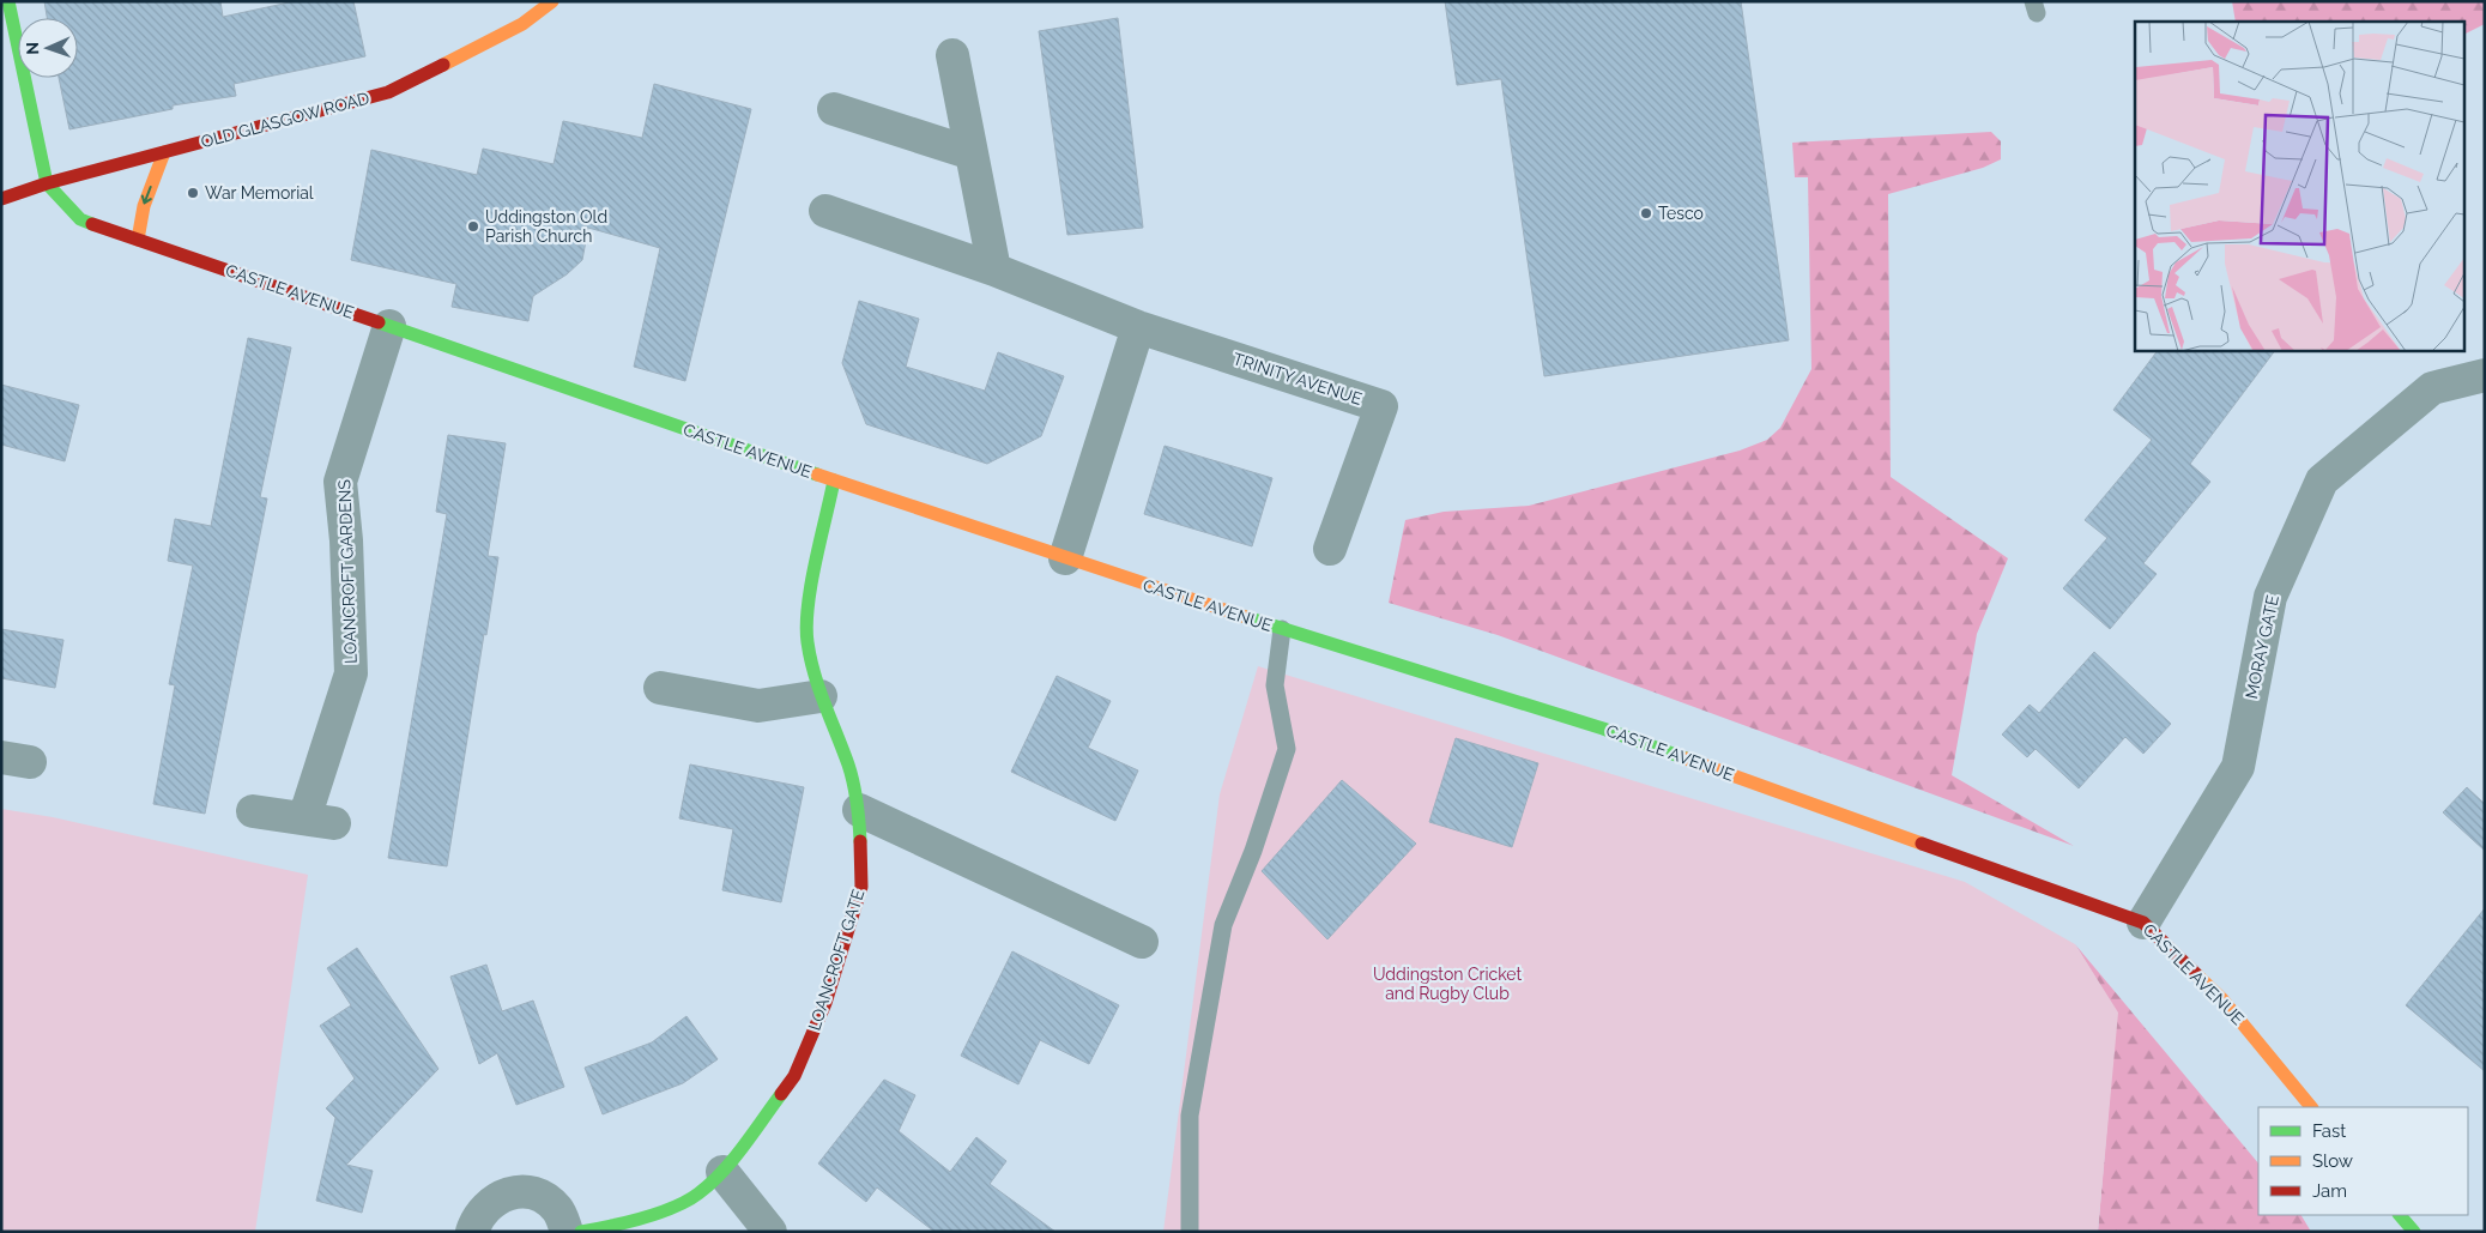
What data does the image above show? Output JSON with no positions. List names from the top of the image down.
{
  "streets": {
    "street": [
      "OLD GLASGOW ROAD",
      "CASTLE AVENUE",
      "TRINITY AVENUE",
      "LOANCROFT GARDENS",
      "MORAY GATE",
      "LOANCROFT GATE"
    ]
  },
  "crossings": [
    ["OLD GLASGOW ROAD", "CASTLE AVENUE"],
    ["CASTLE AVENUE", "LOANCROFT GARDENS"],
    ["CASTLE AVENUE", "MORAY GATE"],
    ["CASTLE AVENUE", "LOANCROFT GATE"]
  ],
  "parks": ["Uddingston Cricket and Rugby Club"],
  "places": ["War Memorial", "Tesco", "Uddingston Old Parish Church"],
  "legend": ["Fast", "Slow", "Jam"],
  "north": "left"
}
